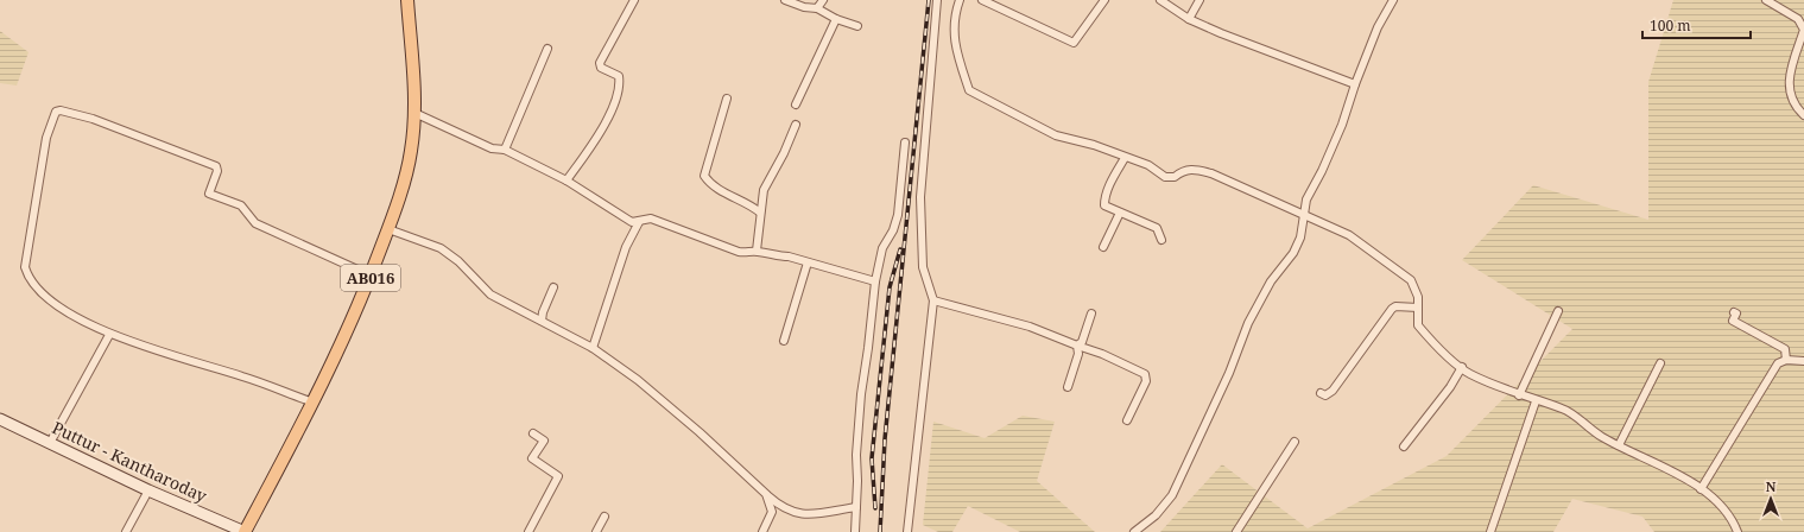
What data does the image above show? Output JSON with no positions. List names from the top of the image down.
{
  "streets": {
    "main road": ["AB016", "Puttur - Kantharoday"]
  },
  "crossings": [
    ["AB016", "Puttur - Kantharoday"]
  ],
  "scale_bar": "100 m",
  "north": "top"
}
